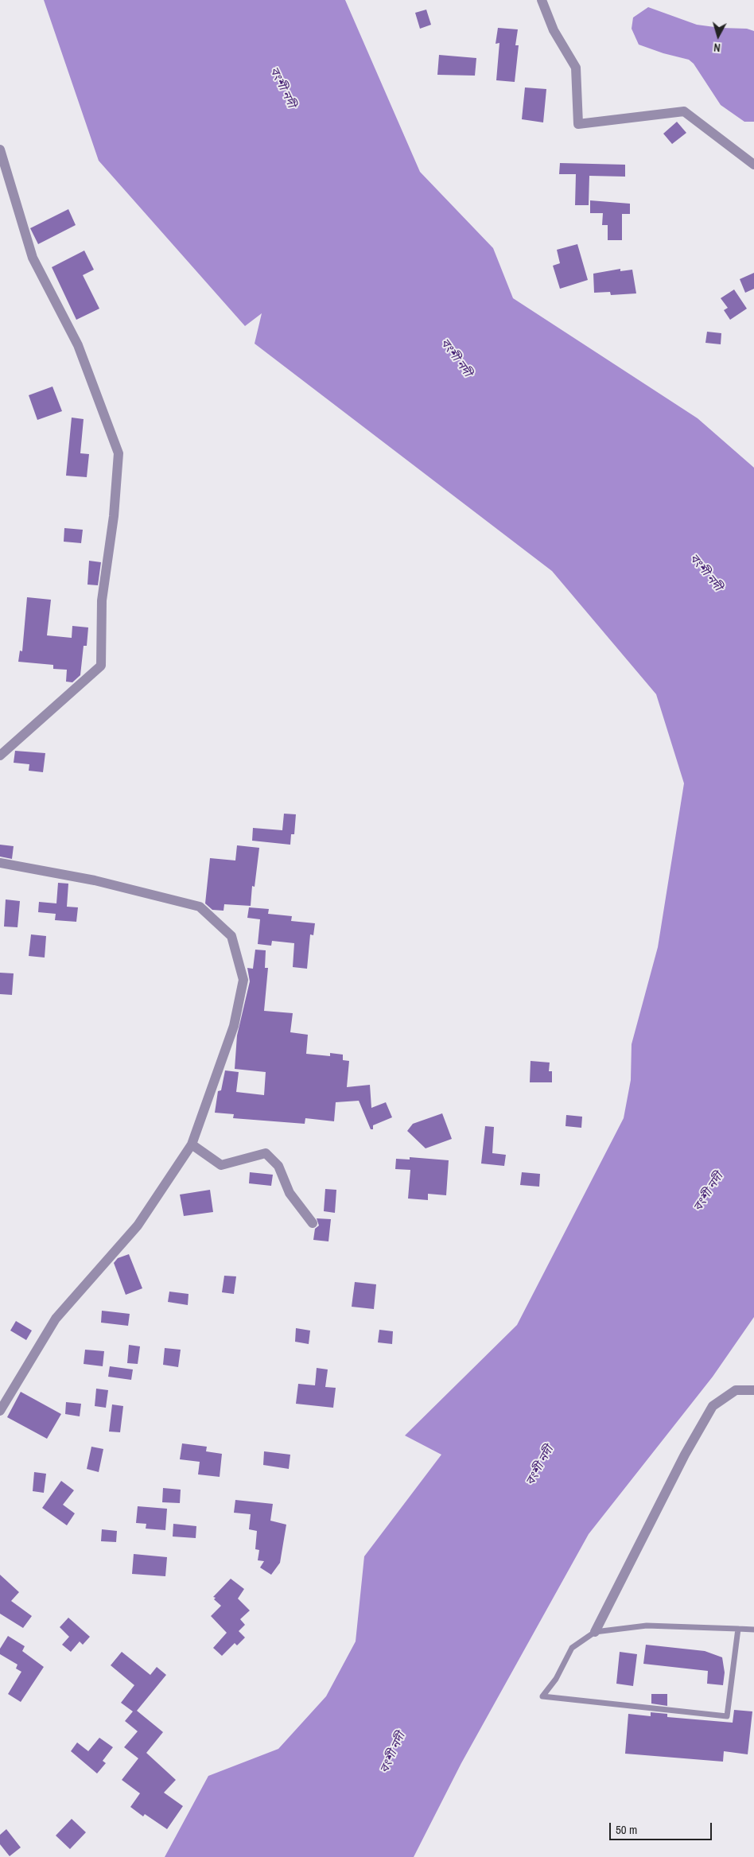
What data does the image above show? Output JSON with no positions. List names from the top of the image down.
{
  "water": ["বংশী নদী"],
  "scale_bar": "50 m",
  "north": "bottom"
}
